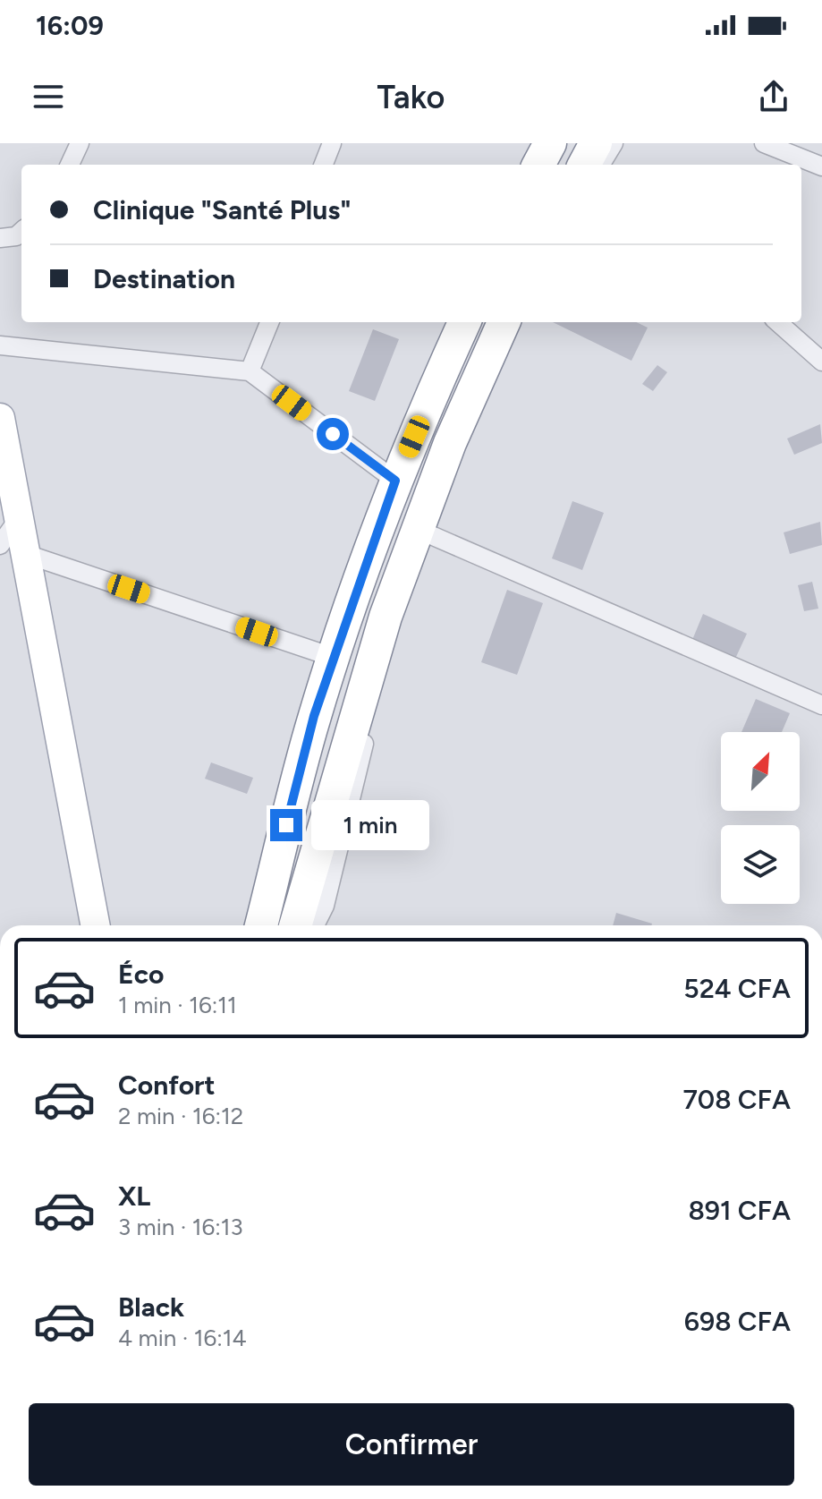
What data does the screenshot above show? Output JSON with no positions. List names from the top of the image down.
{
  "north": "top right",
  "page": {
    "status": "16:09",
    "header": "Tako",
    "banner": ["Clinique \"Santé Plus\"", "Destination"],
    "bubble": "1 min",
    "list": [
      {
        "name": "Éco",
        "note": "1 min · 16:11",
        "value": "524 CFA"
      },
      {
        "name": "Confort",
        "note": "2 min · 16:12",
        "value": "708 CFA"
      },
      {
        "name": "XL",
        "note": "3 min · 16:13",
        "value": "891 CFA"
      },
      {
        "name": "Black",
        "note": "4 min · 16:14",
        "value": "698 CFA"
      }
    ],
    "buttons": "Confirmer"
  }
}
